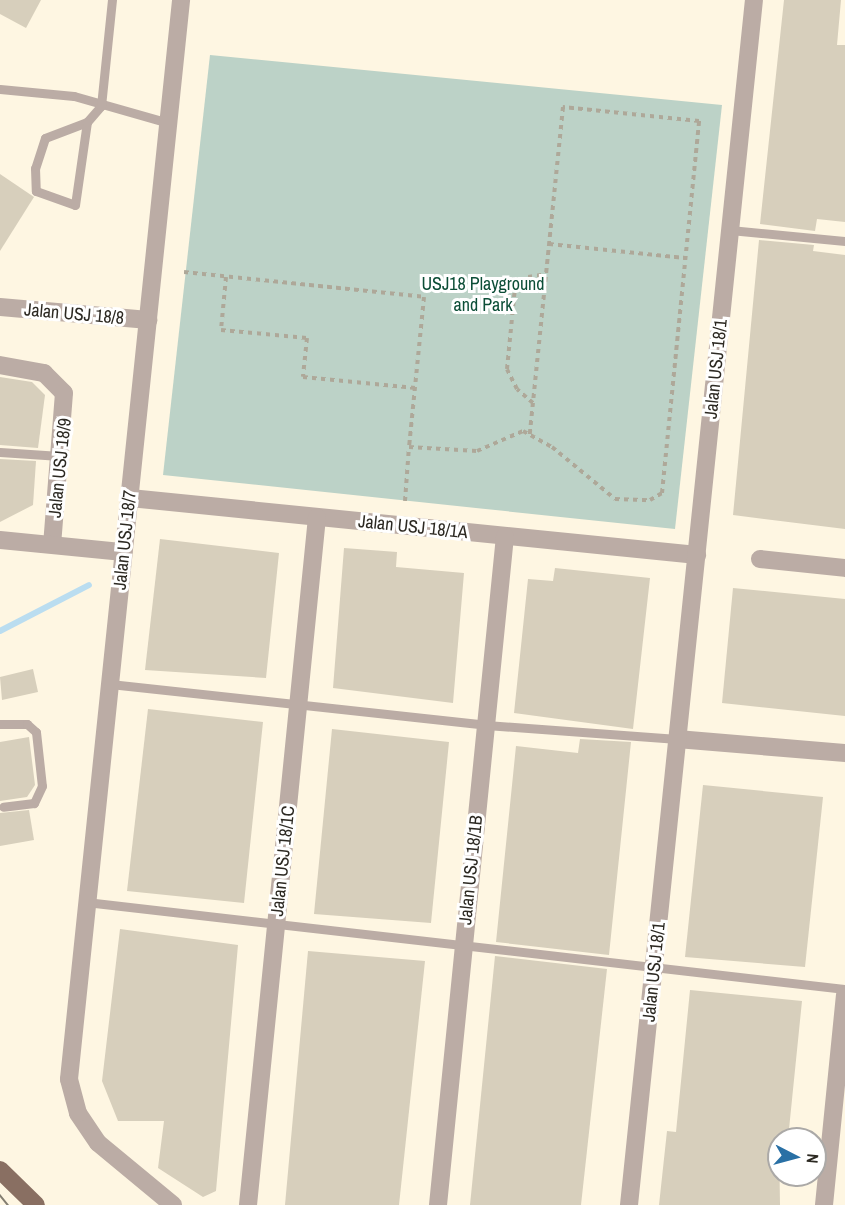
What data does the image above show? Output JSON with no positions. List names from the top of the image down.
{
  "streets": {
    "street": [
      "Jalan USJ 18/8",
      "Jalan USJ 18/1",
      "Jalan USJ 18/9",
      "Jalan USJ 18/1A",
      "Jalan USJ 18/7",
      "Jalan USJ 18/1C",
      "Jalan USJ 18/1B"
    ]
  },
  "crossings": [
    ["Jalan USJ 18/8", "Jalan USJ 18/7"],
    ["Jalan USJ 18/1", "Jalan USJ 18/1A"],
    ["Jalan USJ 18/9", "Jalan USJ 18/7"],
    ["Jalan USJ 18/1A", "Jalan USJ 18/7"],
    ["Jalan USJ 18/1A", "Jalan USJ 18/1C"],
    ["Jalan USJ 18/1A", "Jalan USJ 18/1B"]
  ],
  "parks": ["USJ18 Playground and Park"],
  "north": "right"
}
